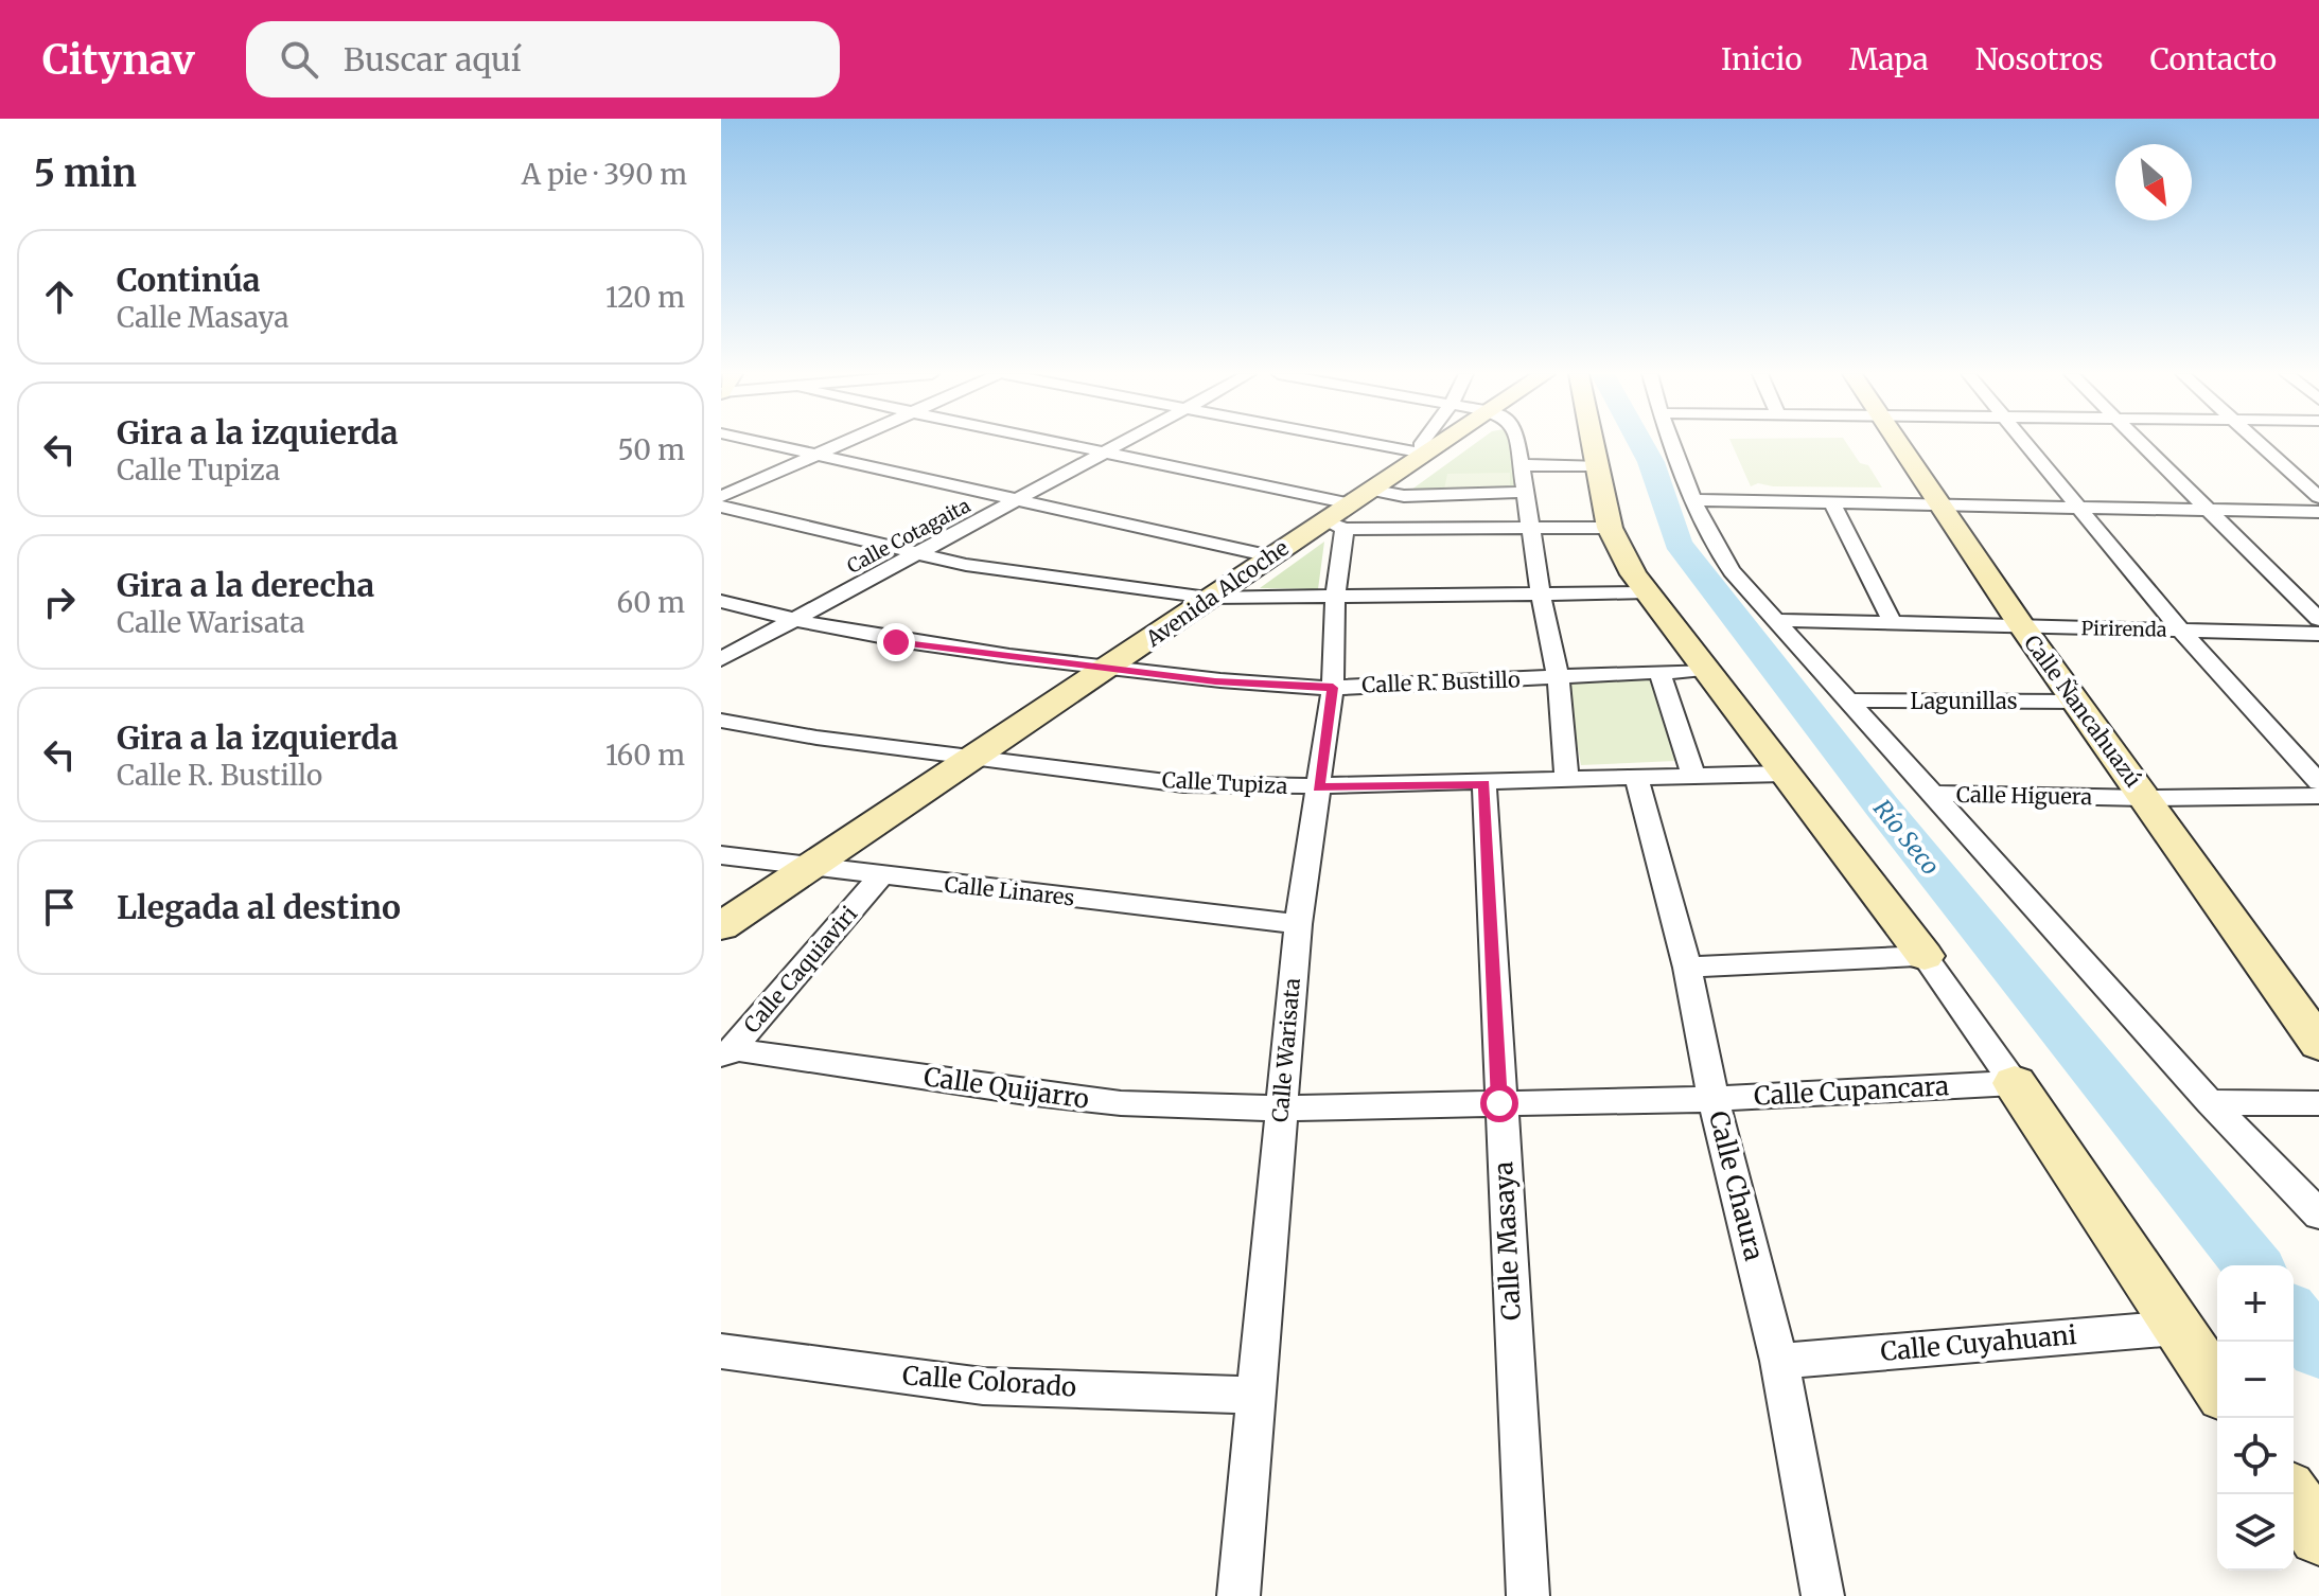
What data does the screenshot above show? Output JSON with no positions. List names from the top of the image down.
{
  "streets": {
    "street": [
      "Calle Cotagaita",
      "Avenida Alcoche",
      "Pirirenda",
      "Calle R. Bustillo",
      "Lagunillas",
      "Calle Ñancahuazú",
      "Calle Tupiza",
      "Calle Higuera",
      "Calle Linares",
      "Calle Caquiaviri",
      "Calle Warisata",
      "Calle Quijarro",
      "Calle Cupancara",
      "Calle Chaura",
      "Calle Masaya",
      "Calle Cuyahuani",
      "Calle Colorado"
    ]
  },
  "crossings": [
    ["Calle Cotagaita", "Calle R. Bustillo"],
    ["Avenida Alcoche", "Calle R. Bustillo"],
    ["Avenida Alcoche", "Calle Tupiza"],
    ["Avenida Alcoche", "Calle Linares"],
    ["Avenida Alcoche", "Calle Warisata"],
    ["Pirirenda", "Calle Ñancahuazú"],
    ["Calle R. Bustillo", "Calle Warisata"],
    ["Lagunillas", "Calle Ñancahuazú"],
    ["Calle Ñancahuazú", "Calle Higuera"],
    ["Calle Tupiza", "Calle Warisata"],
    ["Calle Tupiza", "Calle Chaura"],
    ["Calle Tupiza", "Calle Masaya"],
    ["Calle Linares", "Calle Caquiaviri"],
    ["Calle Linares", "Calle Warisata"],
    ["Calle Caquiaviri", "Calle Quijarro"],
    ["Calle Warisata", "Calle Quijarro"],
    ["Calle Warisata", "Calle Cupancara"],
    ["Calle Warisata", "Calle Colorado"],
    ["Calle Quijarro", "Calle Cupancara"],
    ["Calle Cupancara", "Calle Chaura"],
    ["Calle Cupancara", "Calle Masaya"],
    ["Calle Chaura", "Calle Cuyahuani"]
  ],
  "water": ["Río Seco"],
  "north": "bottom right",
  "page": {
    "header": "Citynav",
    "search": "Buscar aquí",
    "nav": [
      "Inicio",
      "Mapa",
      "Nosotros",
      "Contacto"
    ],
    "heading": ["5 min", "A pie · 390 m"],
    "list": [
      ["Continúa", "Calle Masaya", "120 m"],
      ["Gira a la izquierda", "Calle Tupiza", "50 m"],
      ["Gira a la derecha", "Calle Warisata", "60 m"],
      ["Gira a la izquierda", "Calle R. Bustillo", "160 m"],
      "Llegada al destino"
    ],
    "map_buttons": ["+", "−"]
  }
}
